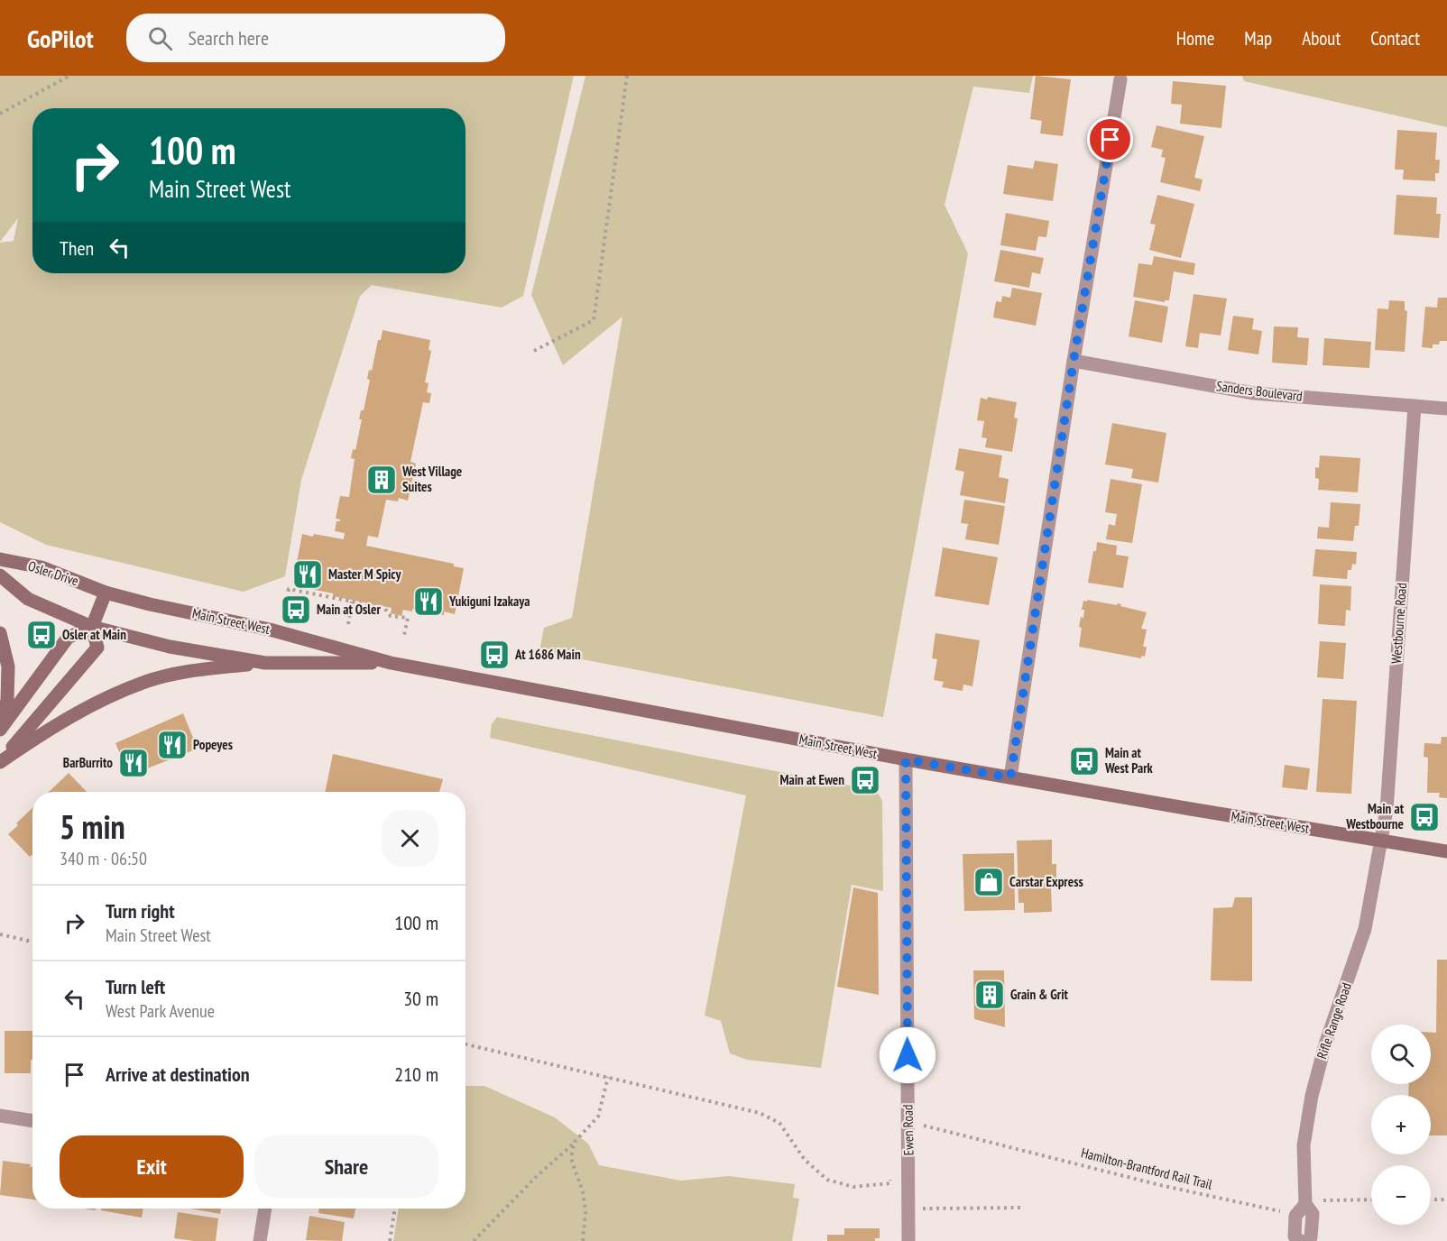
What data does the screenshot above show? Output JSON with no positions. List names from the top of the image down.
{
  "streets": {
    "main road": ["Osler Drive", "Main Street West"],
    "street": [
      "Sanders Boulevard",
      "Westbourne Road",
      "Rifle Range Road",
      "Ewen Road"
    ],
    "path": ["Hamilton-Brantford Rail Trail"]
  },
  "crossings": [
    ["Sanders Boulevard", "Westbourne Road"],
    ["Osler Drive", "Main Street West"],
    ["Main Street West", "Westbourne Road"],
    ["Main Street West", "Rifle Range Road"],
    ["Main Street West", "Ewen Road"],
    ["Westbourne Road", "Rifle Range Road"],
    ["Rifle Range Road", "Hamilton-Brantford Rail Trail"],
    ["Ewen Road", "Hamilton-Brantford Rail Trail"]
  ],
  "places": {
    "building": ["West Village Suites", "Grain & Grit"],
    "restaurant": [
      "Master M Spicy",
      "Yukiguni Izakaya",
      "Popeyes",
      "BarBurrito"
    ],
    "bus stop": [
      "Main at Osler",
      "Osler at Main",
      "At 1686 Main",
      "Main at West Park",
      "Main at Ewen",
      "Main at Westbourne"
    ],
    "shop": ["Carstar Express"]
  },
  "page": {
    "header": "GoPilot",
    "search": "Search here",
    "nav": [
      "Home",
      "Map",
      "About",
      "Contact"
    ],
    "turn": ["100 m", "Main Street West"],
    "then": "Then",
    "heading": ["5 min", "340 m · 06:50"],
    "list": [
      {
        "name": "Turn right",
        "note": "Main Street West",
        "value": "100 m"
      },
      {
        "name": "Turn left",
        "note": "West Park Avenue",
        "value": "30 m"
      },
      {
        "name": "Arrive at destination",
        "value": "210 m"
      }
    ],
    "map_buttons": ["+", "−"],
    "buttons": ["Exit", "Share"]
  }
}
